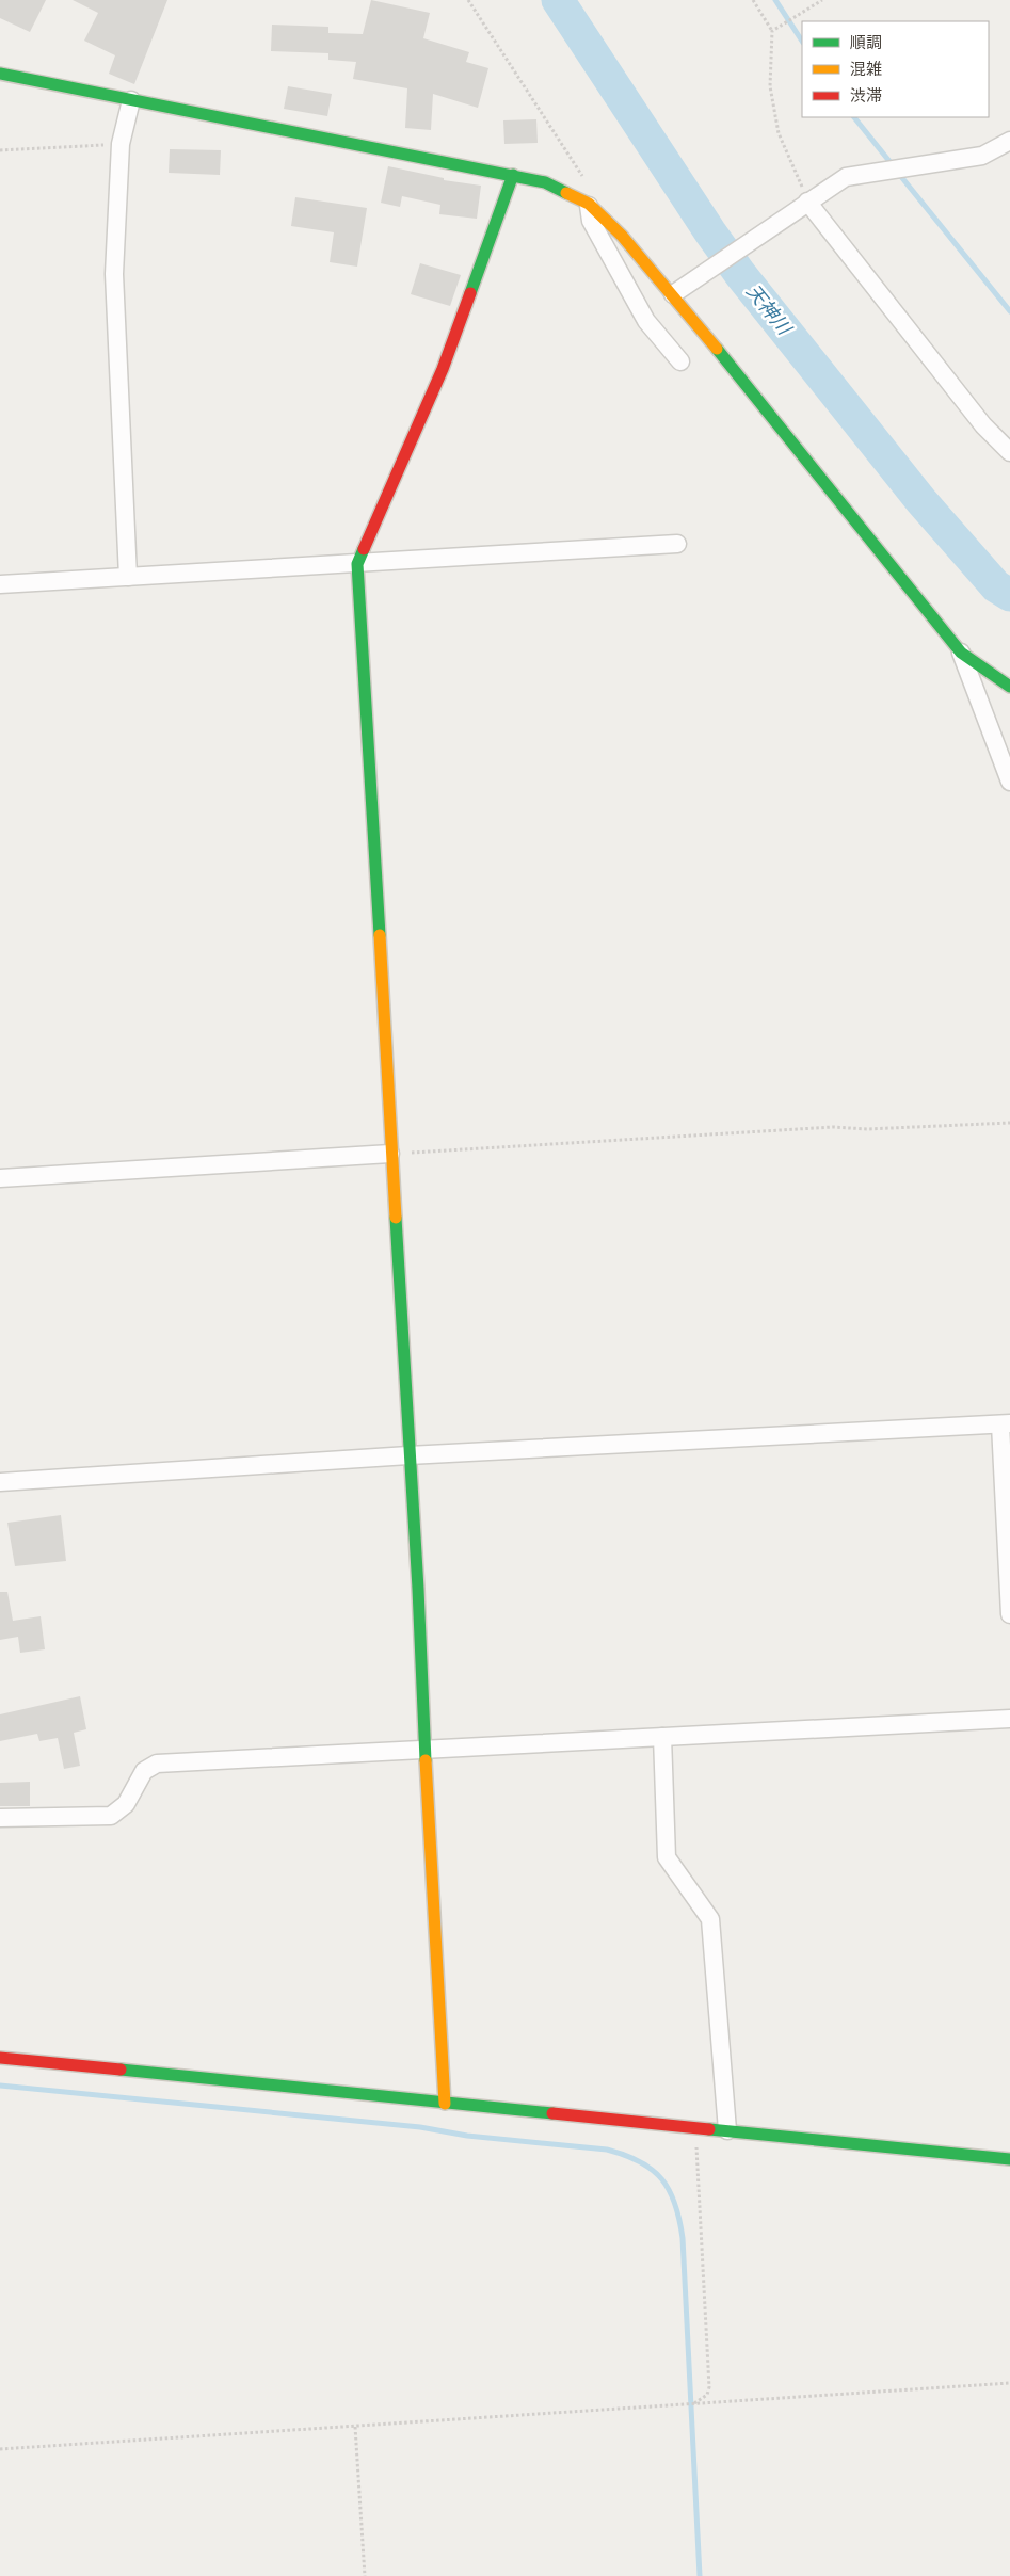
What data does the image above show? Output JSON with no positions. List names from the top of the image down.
{
  "water": ["天神川"],
  "legend": ["順調", "混雑", "渋滞"]
}
